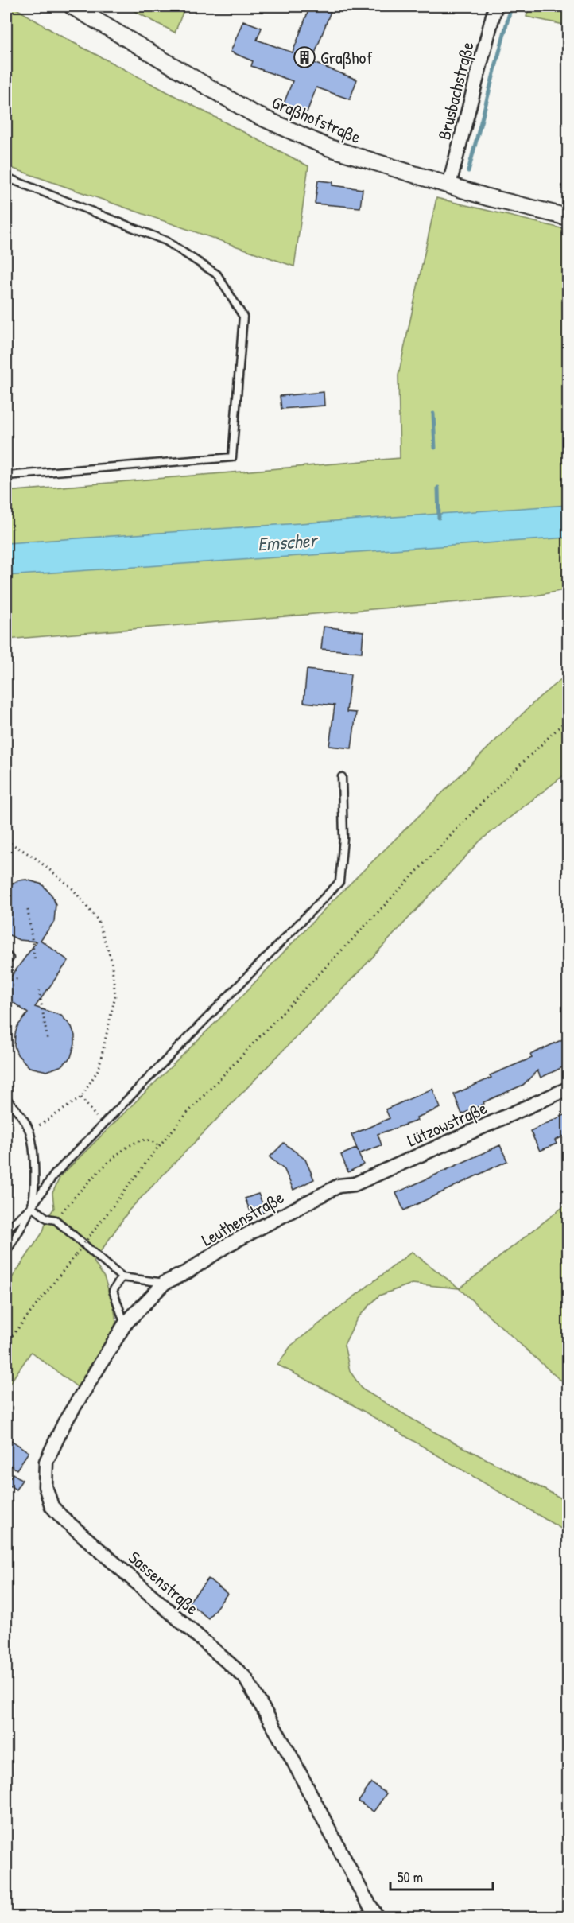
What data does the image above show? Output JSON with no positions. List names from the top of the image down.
{
  "streets": {
    "street": [
      "Brusbachstraße",
      "Graßhofstraße",
      "Lützowstraße",
      "Leuthenstraße",
      "Sassenstraße"
    ]
  },
  "crossings": [
    ["Brusbachstraße", "Graßhofstraße"],
    ["Lützowstraße", "Leuthenstraße"],
    ["Leuthenstraße", "Sassenstraße"]
  ],
  "water": ["Emscher"],
  "places": {
    "building": ["Graßhof"]
  },
  "scale_bar": "50 m"
}
